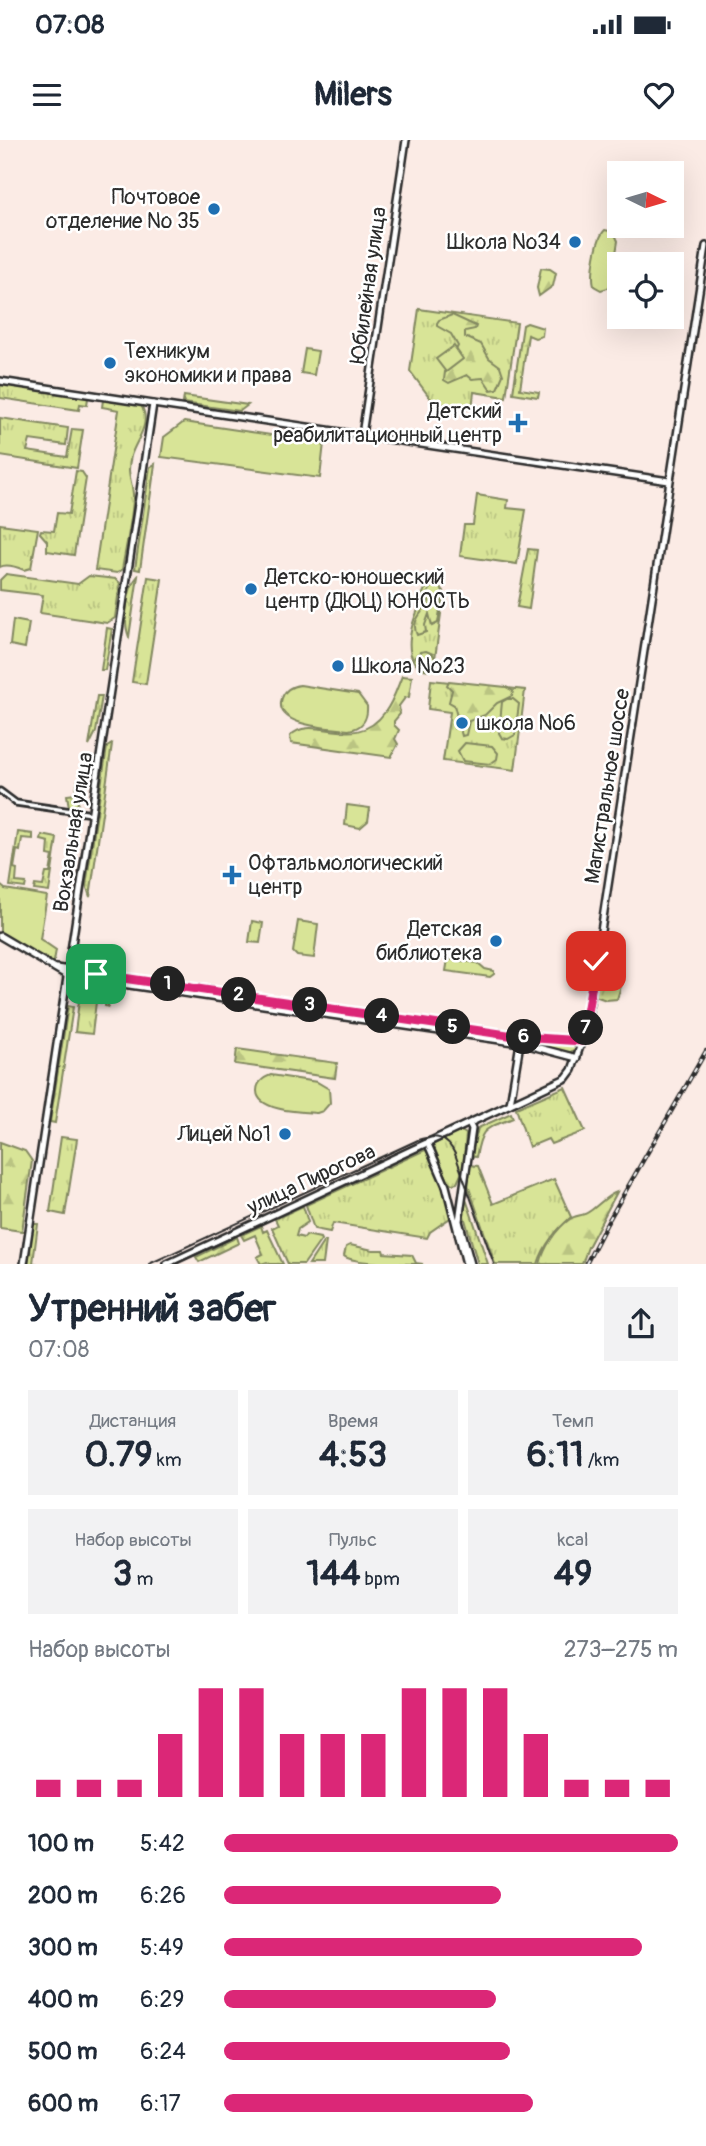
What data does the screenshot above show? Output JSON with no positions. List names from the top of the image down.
{
  "streets": {
    "main road": [
      "Юбилейная улица",
      "Магистральное шоссе",
      "Вокзальная улица",
      "улица Пирогова"
    ]
  },
  "crossings": [
    ["Магистральное шоссе", "улица Пирогова"]
  ],
  "places": {
    "other": [
      "Почтовое отделение № 35",
      "Школа №34",
      "Техникум экономики и права",
      "Детско-юношеский центр (ДЮЦ) ЮНОСТЬ",
      "Школа №23",
      "школа №6",
      "Детская библиотека",
      "Лицей №1"
    ],
    "health": ["Детский реабилитационный центр", "Офтальмологический центр"]
  },
  "north": "right",
  "page": {
    "status": "07:08",
    "header": "Milers",
    "pins": [
      "1",
      "2",
      "3",
      "4",
      "5",
      "7",
      "6"
    ],
    "heading": ["Утренний забег", "07:08"],
    "stats": [
      ["Дистанция", "0.79 km"],
      ["Время", "4:53"],
      ["Темп", "6:11 /km"],
      ["Набор высоты", "3 m"],
      ["Пульс", "144 bpm"],
      ["kcal", "49"]
    ],
    "chart": ["Набор высоты", "273–275 m"],
    "list": [
      {
        "name": "100 m",
        "note": "5:42"
      },
      {
        "name": "200 m",
        "note": "6:26"
      },
      {
        "name": "300 m",
        "note": "5:49"
      },
      {
        "name": "400 m",
        "note": "6:29"
      },
      {
        "name": "500 m",
        "note": "6:24"
      },
      {
        "name": "600 m",
        "note": "6:17"
      }
    ]
  }
}
